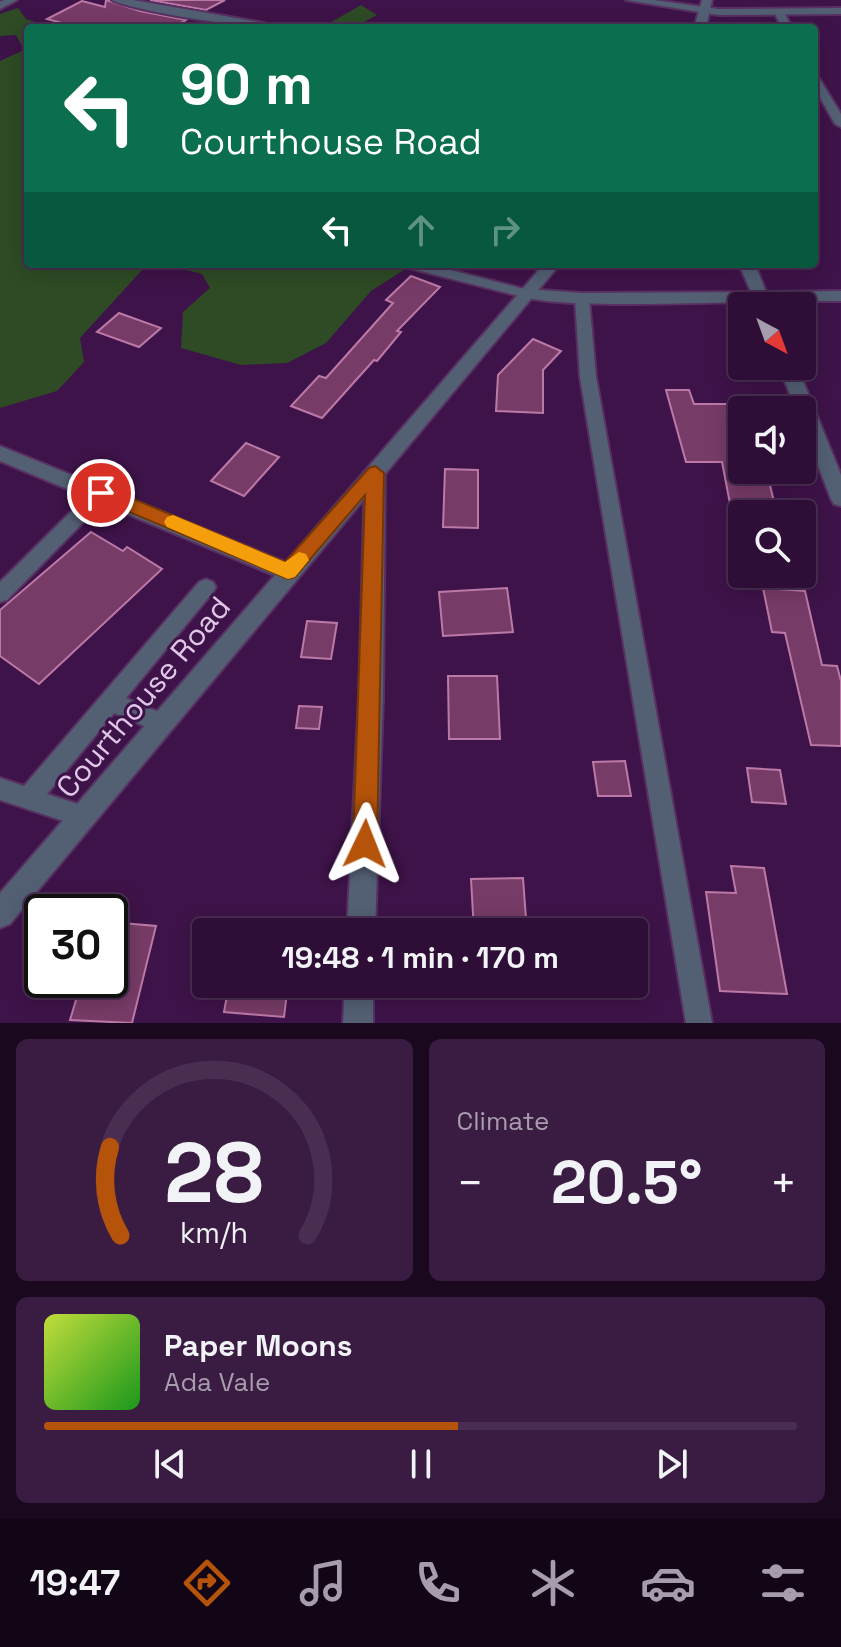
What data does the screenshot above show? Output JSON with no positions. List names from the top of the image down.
{
  "streets": {
    "street": ["Courthouse Road"]
  },
  "north": "bottom right",
  "page": {
    "turn": ["90 m", "Courthouse Road"],
    "limit": "30",
    "trip": "19:48 · 1 min · 170 m",
    "tile": "Climate",
    "heat": ["−", "20.5°", "+"],
    "song": ["Paper Moons", "Ada Vale"],
    "tabs": "19:47",
    "gauge": ["28", "km/h"]
  }
}
